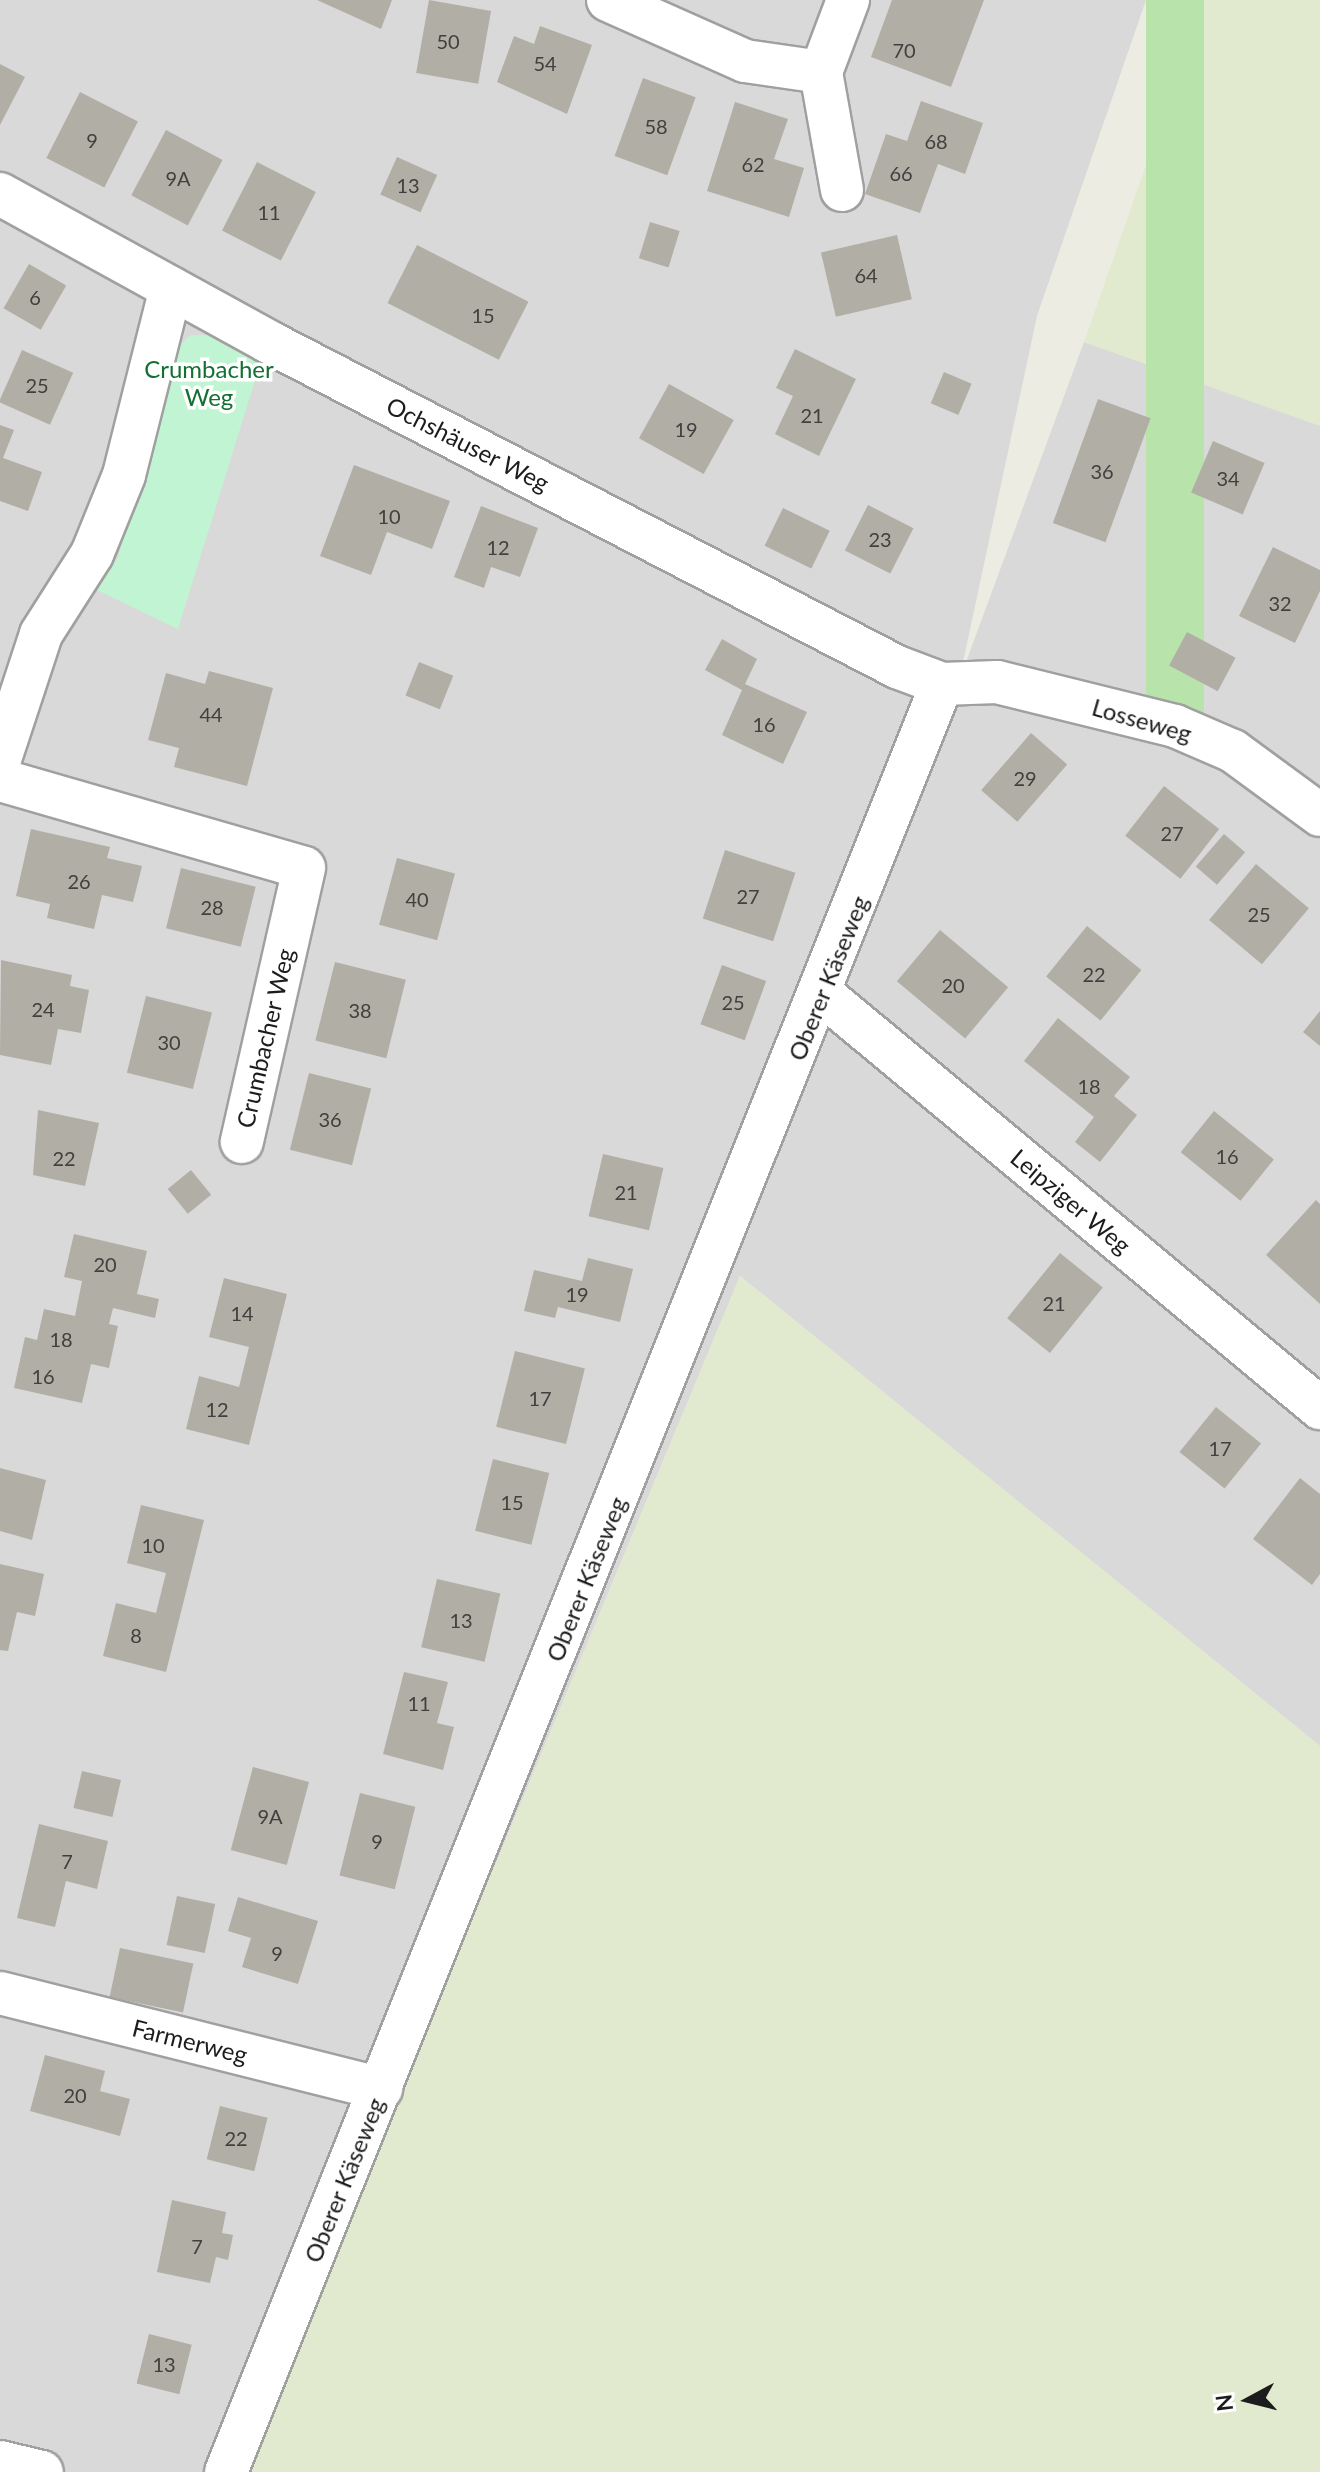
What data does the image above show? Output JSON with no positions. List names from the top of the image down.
{
  "streets": {
    "street": [
      "Ochshäuser Weg",
      "Losseweg",
      "Oberer Käseweg",
      "Crumbacher Weg",
      "Leipziger Weg",
      "Farmerweg"
    ]
  },
  "crossings": [
    ["Ochshäuser Weg", "Losseweg"],
    ["Ochshäuser Weg", "Oberer Käseweg"],
    ["Losseweg", "Oberer Käseweg"],
    ["Oberer Käseweg", "Leipziger Weg"],
    ["Oberer Käseweg", "Farmerweg"]
  ],
  "parks": ["Crumbacher Weg"],
  "house_numbers": [
    "50",
    "70",
    "54",
    "58",
    "9",
    "68",
    "62",
    "66",
    "9A",
    "13",
    "11",
    "64",
    "6",
    "15",
    "25",
    "21",
    "19",
    "36",
    "34",
    "10",
    "23",
    "12",
    "32",
    "44",
    "16",
    "29",
    "27",
    "26",
    "27",
    "40",
    "28",
    "25",
    "22",
    "20",
    "25",
    "24",
    "38",
    "30",
    "18",
    "36",
    "16",
    "22",
    "21",
    "20",
    "19",
    "21",
    "14",
    "18",
    "16",
    "17",
    "12",
    "17",
    "15",
    "10",
    "13",
    "8",
    "11",
    "9A",
    "9",
    "7",
    "9",
    "20",
    "22",
    "7",
    "13"
  ],
  "north": "left"
}
